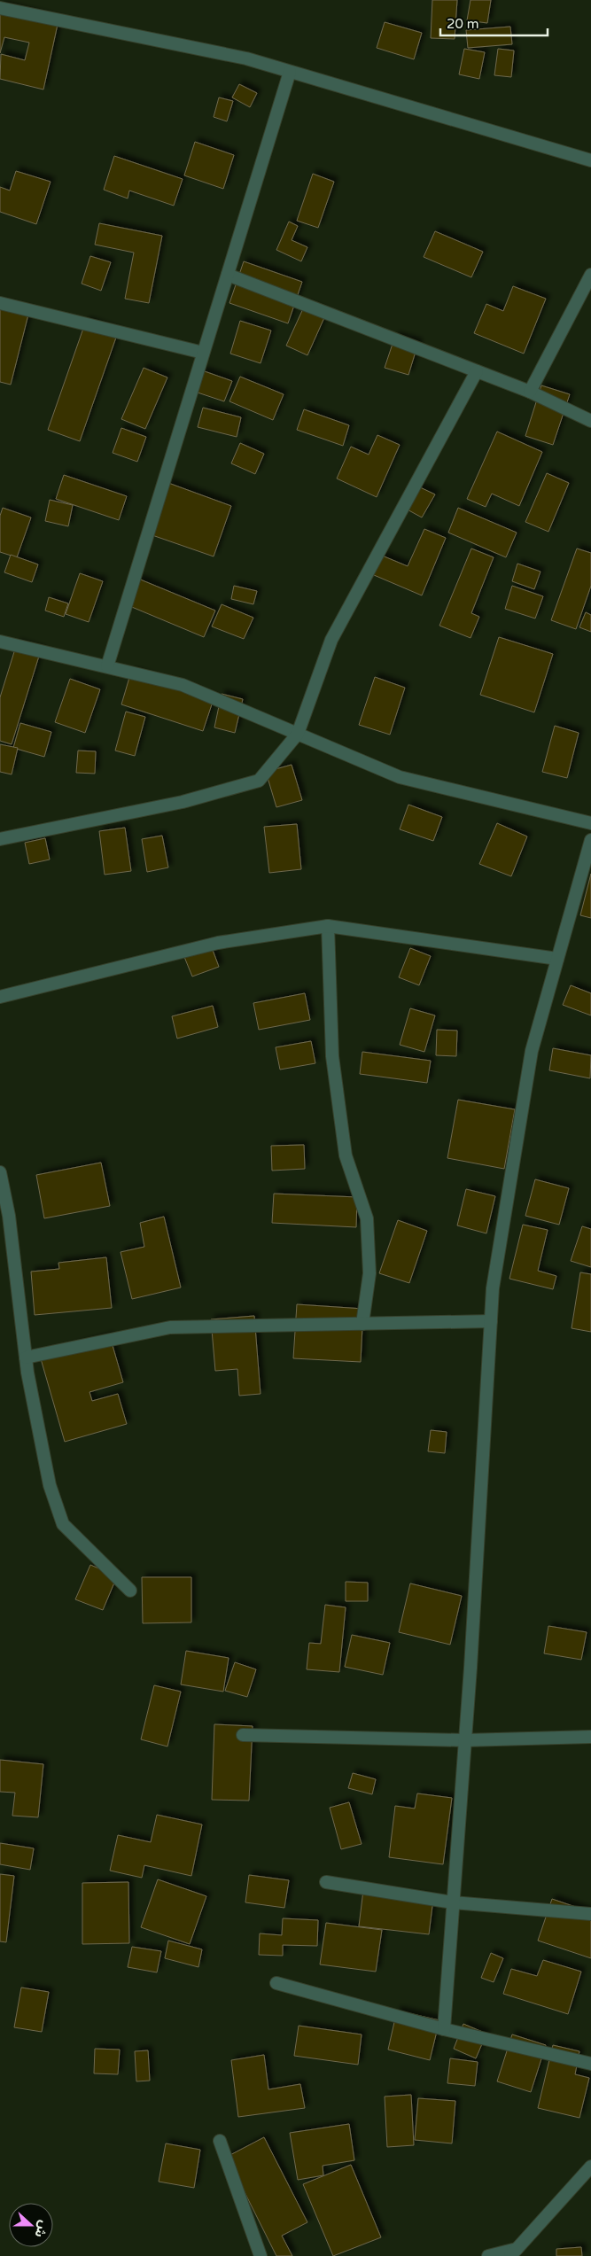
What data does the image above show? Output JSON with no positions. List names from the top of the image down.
{
  "scale_bar": "20 m",
  "north": "right"
}
